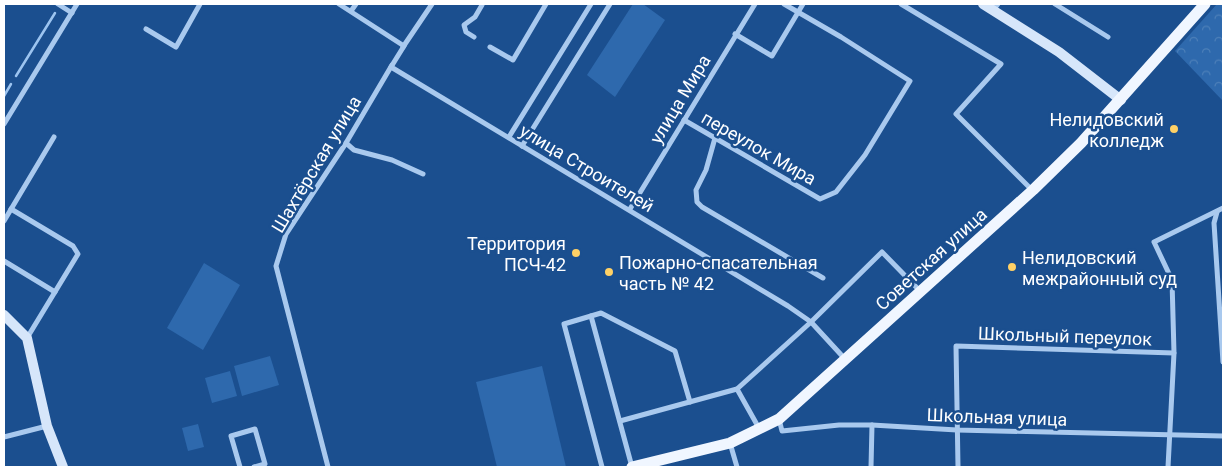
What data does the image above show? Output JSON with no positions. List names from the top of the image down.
{
  "streets": {
    "main road": ["Советская улица"],
    "street": [
      "улица Мира",
      "переулок Мира",
      "Шахтёрская улица",
      "улица Строителей",
      "Школьный переулок",
      "Школьная улица"
    ]
  },
  "crossings": [
    ["улица Мира", "переулок Мира"],
    ["улица Мира", "улица Строителей"],
    ["Шахтёрская улица", "улица Строителей"],
    ["улица Строителей", "Советская улица"],
    ["Советская улица", "Школьная улица"],
    ["Школьный переулок", "Школьная улица"]
  ],
  "places": [
    "Нелидовский колледж",
    "Территория ПСЧ-42",
    "Нелидовский межрайонный суд",
    "Пожарно-спасательная часть № 42"
  ]
}
